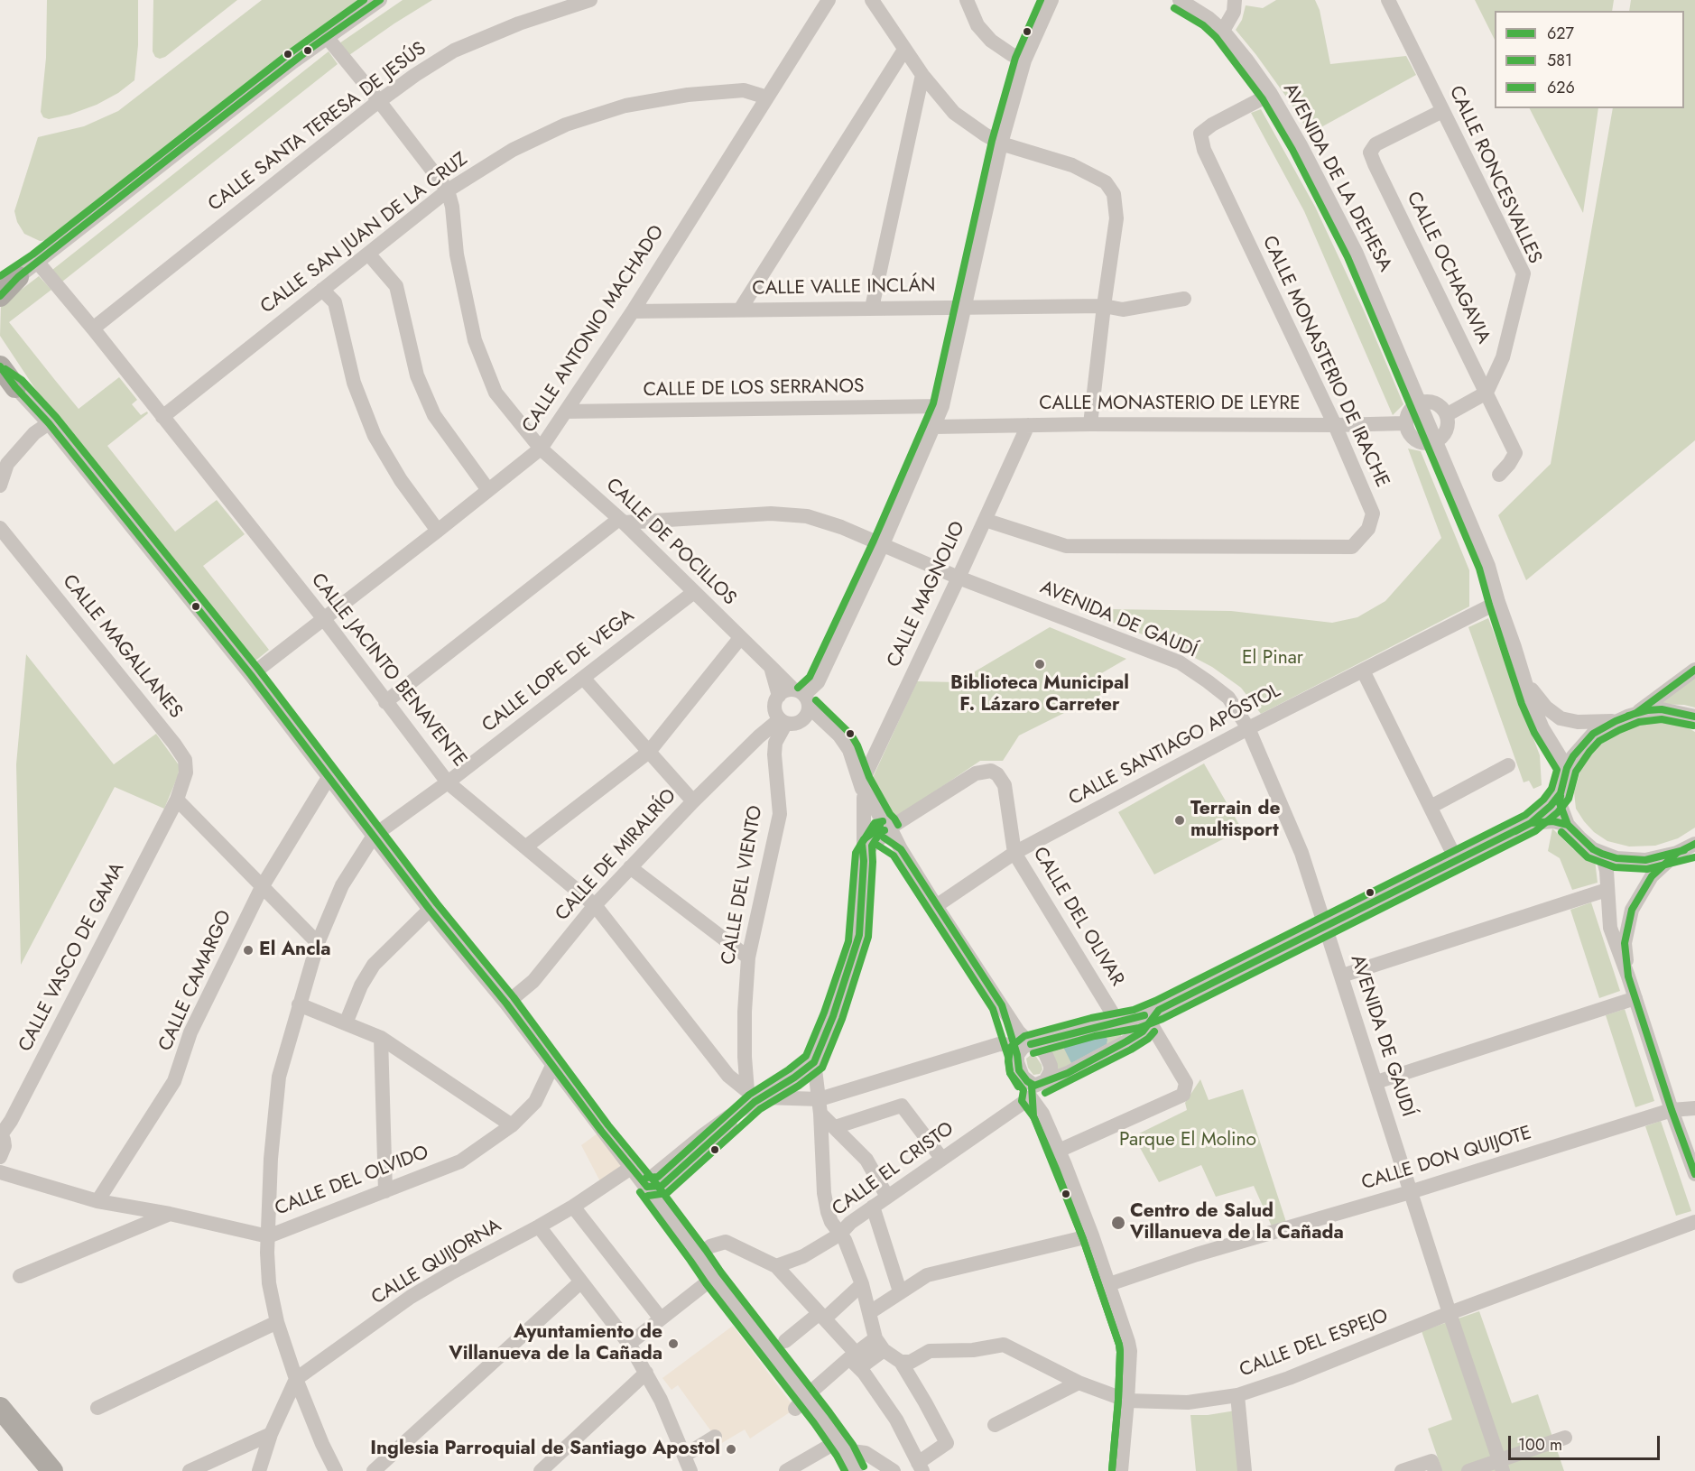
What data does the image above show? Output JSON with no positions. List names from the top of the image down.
{
  "streets": {
    "street": [
      "CALLE SANTA TERESA DE JESÚS",
      "CALLE RONCESVALLES",
      "AVENIDA DE LA DEHESA",
      "CALLE SAN JUAN DE LA CRUZ",
      "CALLE OCHAGAVIA",
      "CALLE VALLE INCLÁN",
      "CALLE ANTONIO MACHADO",
      "CALLE MONASTERIO DE IRACHE",
      "CALLE DE LOS SERRANOS",
      "CALLE MONASTERIO DE LEYRE",
      "CALLE DE POCILLOS",
      "CALLE MAGNOLIO",
      "AVENIDA DE GAUDÍ",
      "CALLE MAGALLANES",
      "CALLE JACINTO BENAVENTE",
      "CALLE LOPE DE VEGA",
      "CALLE SANTIAGO APÓSTOL",
      "CALLE DE MIRALRÍO",
      "CALLE DEL VIENTO",
      "CALLE DEL OLIVAR",
      "CALLE VASCO DE GAMA",
      "CALLE CAMARGO",
      "CALLE DON QUIJOTE",
      "CALLE EL CRISTO",
      "CALLE DEL OLVIDO",
      "CALLE QUIJORNA",
      "CALLE DEL ESPEJO"
    ]
  },
  "crossings": [
    ["CALLE SANTA TERESA DE JESÚS", "CALLE JACINTO BENAVENTE"],
    ["CALLE RONCESVALLES", "CALLE OCHAGAVIA"],
    ["AVENIDA DE LA DEHESA", "CALLE MONASTERIO DE IRACHE"],
    ["AVENIDA DE LA DEHESA", "CALLE SANTIAGO APÓSTOL"],
    ["CALLE SAN JUAN DE LA CRUZ", "CALLE ANTONIO MACHADO"],
    ["CALLE SAN JUAN DE LA CRUZ", "CALLE DE POCILLOS"],
    ["CALLE SAN JUAN DE LA CRUZ", "CALLE JACINTO BENAVENTE"],
    ["CALLE VALLE INCLÁN", "CALLE ANTONIO MACHADO"],
    ["CALLE ANTONIO MACHADO", "CALLE DE LOS SERRANOS"],
    ["CALLE ANTONIO MACHADO", "CALLE DE POCILLOS"],
    ["CALLE ANTONIO MACHADO", "CALLE JACINTO BENAVENTE"],
    ["CALLE MONASTERIO DE IRACHE", "CALLE MONASTERIO DE LEYRE"],
    ["CALLE MONASTERIO DE IRACHE", "CALLE MAGNOLIO"],
    ["CALLE MONASTERIO DE LEYRE", "CALLE MAGNOLIO"],
    ["CALLE DE POCILLOS", "CALLE MAGNOLIO"],
    ["CALLE DE POCILLOS", "AVENIDA DE GAUDÍ"],
    ["CALLE DE POCILLOS", "CALLE LOPE DE VEGA"],
    ["CALLE DE POCILLOS", "CALLE DE MIRALRÍO"],
    ["CALLE DE POCILLOS", "CALLE DEL VIENTO"],
    ["CALLE DE POCILLOS", "CALLE DEL OLIVAR"],
    ["CALLE MAGNOLIO", "AVENIDA DE GAUDÍ"],
    ["AVENIDA DE GAUDÍ", "CALLE SANTIAGO APÓSTOL"],
    ["AVENIDA DE GAUDÍ", "CALLE DON QUIJOTE"],
    ["AVENIDA DE GAUDÍ", "CALLE EL CRISTO"],
    ["AVENIDA DE GAUDÍ", "CALLE DEL ESPEJO"],
    ["CALLE MAGALLANES", "CALLE VASCO DE GAMA"],
    ["CALLE JACINTO BENAVENTE", "CALLE LOPE DE VEGA"],
    ["CALLE JACINTO BENAVENTE", "CALLE DE MIRALRÍO"],
    ["CALLE JACINTO BENAVENTE", "CALLE DEL VIENTO"],
    ["CALLE SANTIAGO APÓSTOL", "CALLE DEL OLIVAR"],
    ["CALLE DE MIRALRÍO", "CALLE DEL VIENTO"],
    ["CALLE DEL OLIVAR", "CALLE EL CRISTO"],
    ["CALLE CAMARGO", "CALLE DEL OLVIDO"]
  ],
  "parks": ["El Pinar", "Parque El Molino"],
  "places": [
    "Biblioteca Municipal F. Lázaro Carreter",
    "Terrain de multisport",
    "El Ancla",
    "Centro de Salud Villanueva de la Cañada",
    "Ayuntamiento de Villanueva de la Cañada",
    "Inglesia Parroquial de Santiago Apostol"
  ],
  "lines": ["transit line 627", "transit line 626", "transit line 581"],
  "legend": ["627", "581", "626"],
  "scale_bar": "100 m"
}
